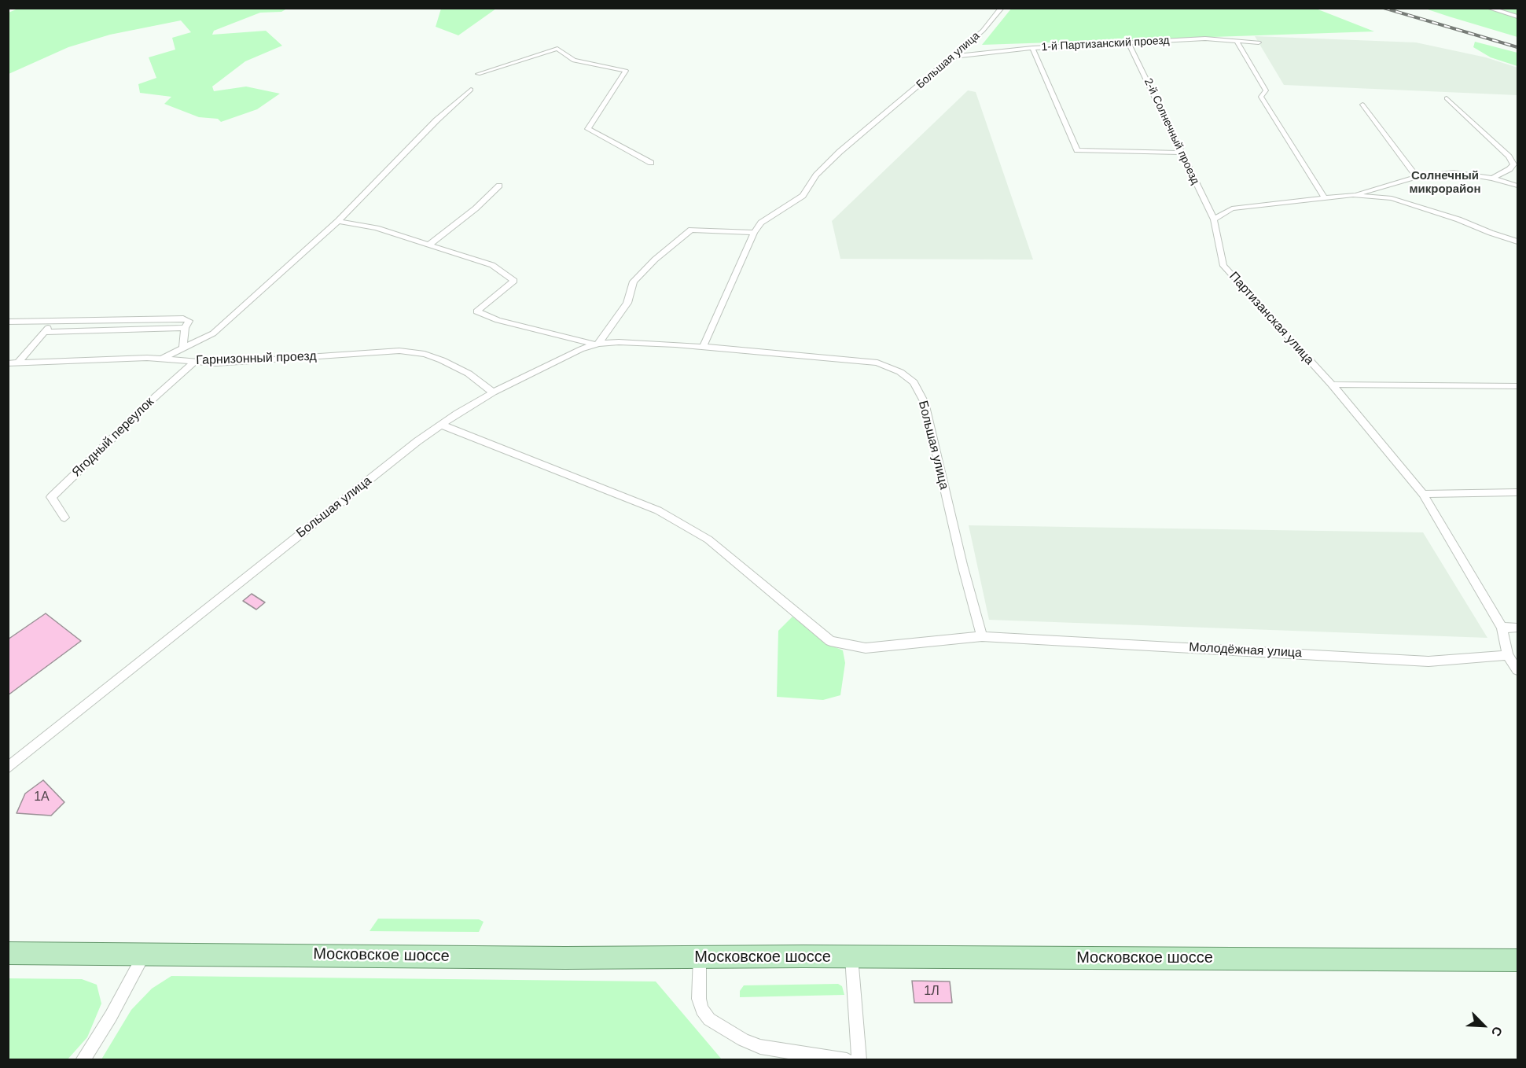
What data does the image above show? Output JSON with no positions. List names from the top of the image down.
{
  "streets": {
    "main road": ["Московское шоссе"],
    "street": [
      "1-й Партизанский проезд",
      "Большая улица",
      "2-й Солнечный проезд",
      "Партизанская улица",
      "Гарнизонный проезд",
      "Ягодный переулок",
      "Молодёжная улица"
    ]
  },
  "crossings": [
    ["1-й Партизанский проезд", "Большая улица"],
    ["1-й Партизанский проезд", "2-й Солнечный проезд"],
    ["Большая улица", "Гарнизонный проезд"],
    ["Большая улица", "Молодёжная улица"],
    ["2-й Солнечный проезд", "Партизанская улица"],
    ["Партизанская улица", "Молодёжная улица"],
    ["Гарнизонный проезд", "Ягодный переулок"]
  ],
  "districts": ["Солнечный микрорайон"],
  "house_numbers": ["1А", "1Л"],
  "north": "bottom right"
}
